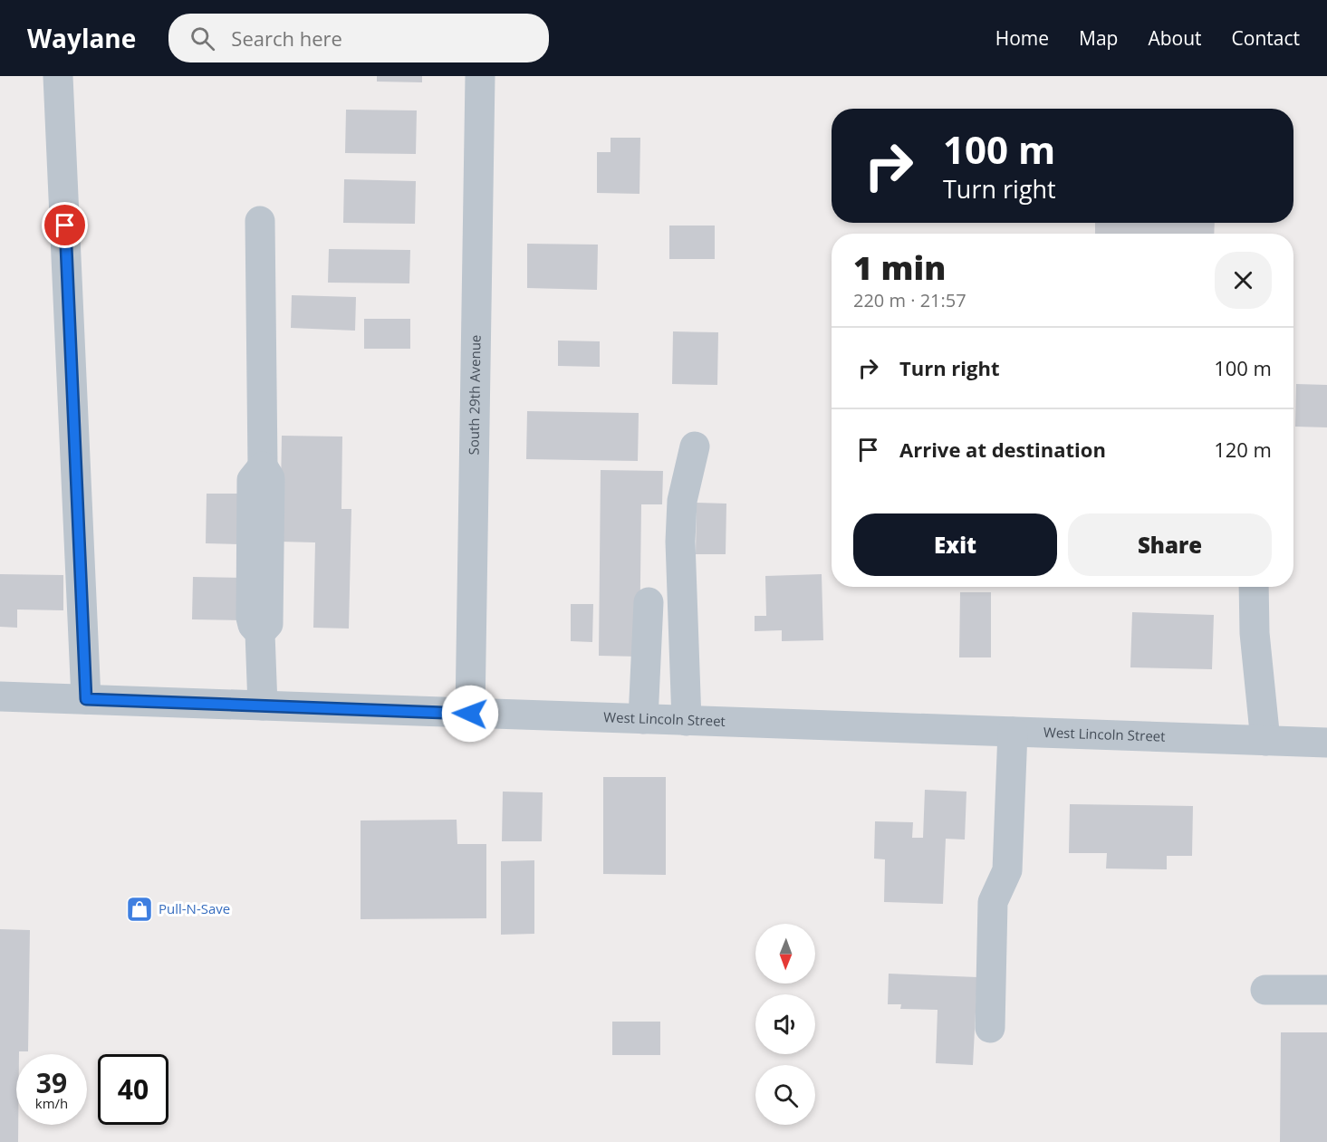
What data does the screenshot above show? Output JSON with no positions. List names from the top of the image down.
{
  "streets": {
    "street": ["South 29th Avenue", "West Lincoln Street"]
  },
  "crossings": [
    ["South 29th Avenue", "West Lincoln Street"]
  ],
  "places": {
    "shop": ["Pull-N-Save"]
  },
  "north": "bottom",
  "page": {
    "header": "Waylane",
    "search": "Search here",
    "nav": [
      "Home",
      "Map",
      "About",
      "Contact"
    ],
    "turn": ["100 m", "Turn right"],
    "heading": ["1 min", "220 m · 21:57"],
    "list": [
      {
        "name": "Turn right",
        "value": "100 m"
      },
      {
        "name": "Arrive at destination",
        "value": "120 m"
      }
    ],
    "buttons": ["Exit", "Share"],
    "speed": "39 km/h",
    "limit": "40"
  }
}
